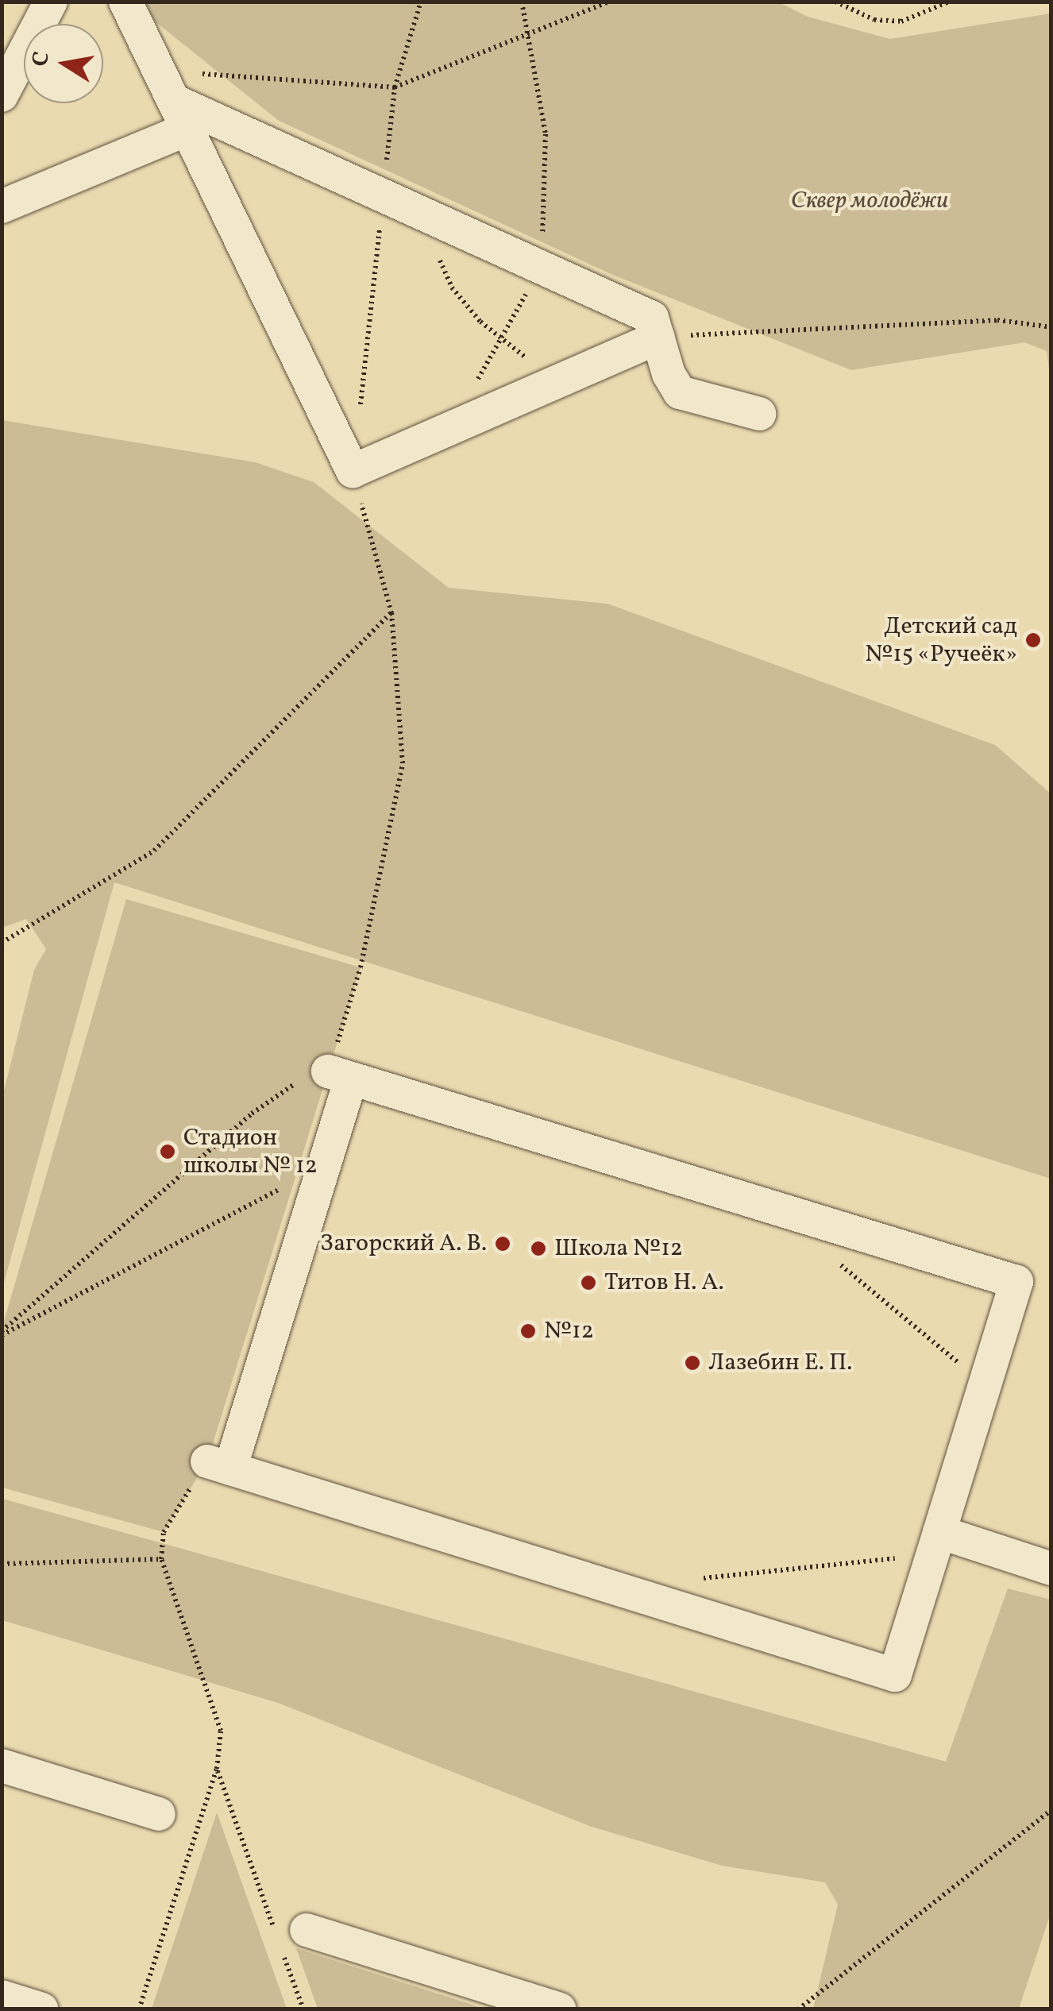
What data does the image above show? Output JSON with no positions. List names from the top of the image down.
{
  "parks": ["Сквер молодёжи"],
  "places": [
    "Детский сад №15 «Ручеёк»",
    "Стадион школы № 12",
    "Загорский А. В.",
    "Школа №12",
    "Титов Н. А.",
    "№12",
    "Лазебин Е. П."
  ],
  "north": "left"
}
